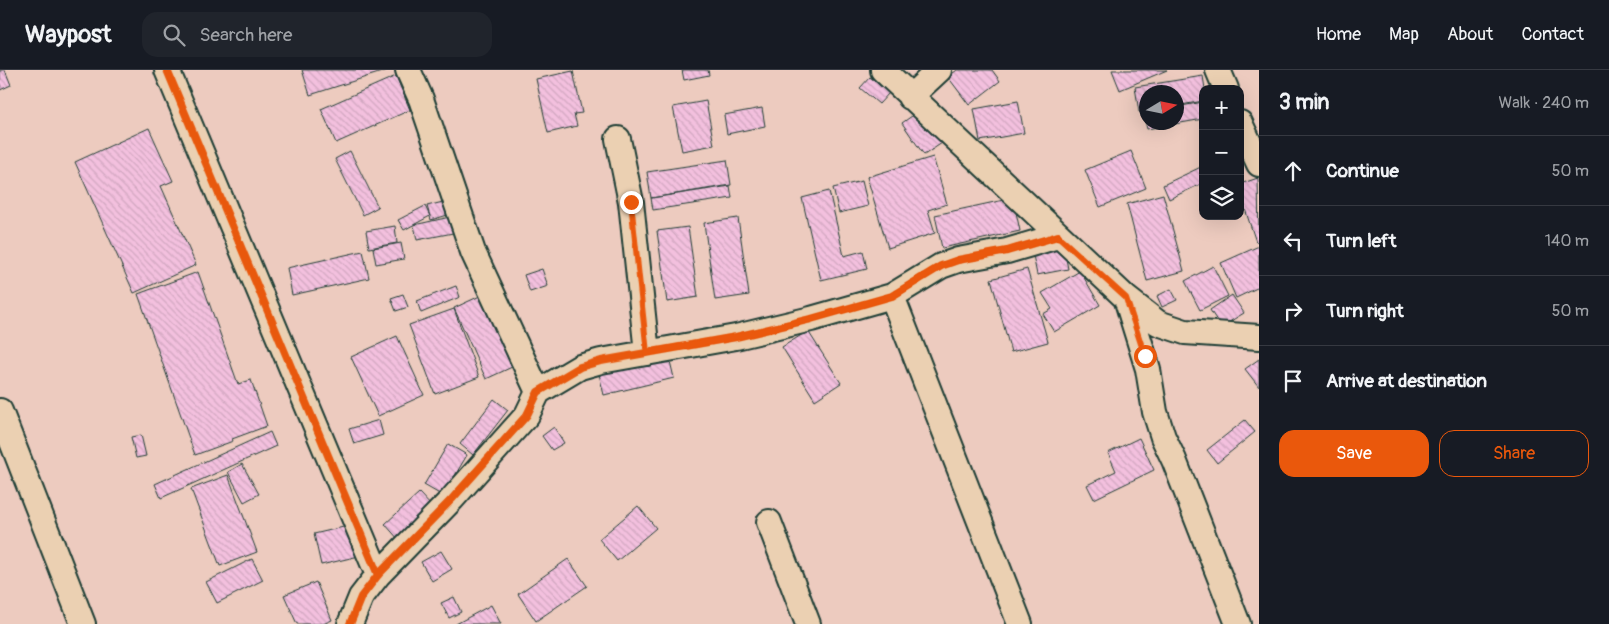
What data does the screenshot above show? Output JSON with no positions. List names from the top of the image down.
{
  "north": "right",
  "page": {
    "header": "Waypost",
    "search": "Search here",
    "nav": [
      "Home",
      "Map",
      "About",
      "Contact"
    ],
    "heading": ["3 min", "Walk · 240 m"],
    "map_buttons": ["+", "−"],
    "list": [
      ["Continue", "50 m"],
      ["Turn left", "140 m"],
      ["Turn right", "50 m"],
      "Arrive at destination"
    ],
    "buttons": ["Save", "Share"]
  }
}
